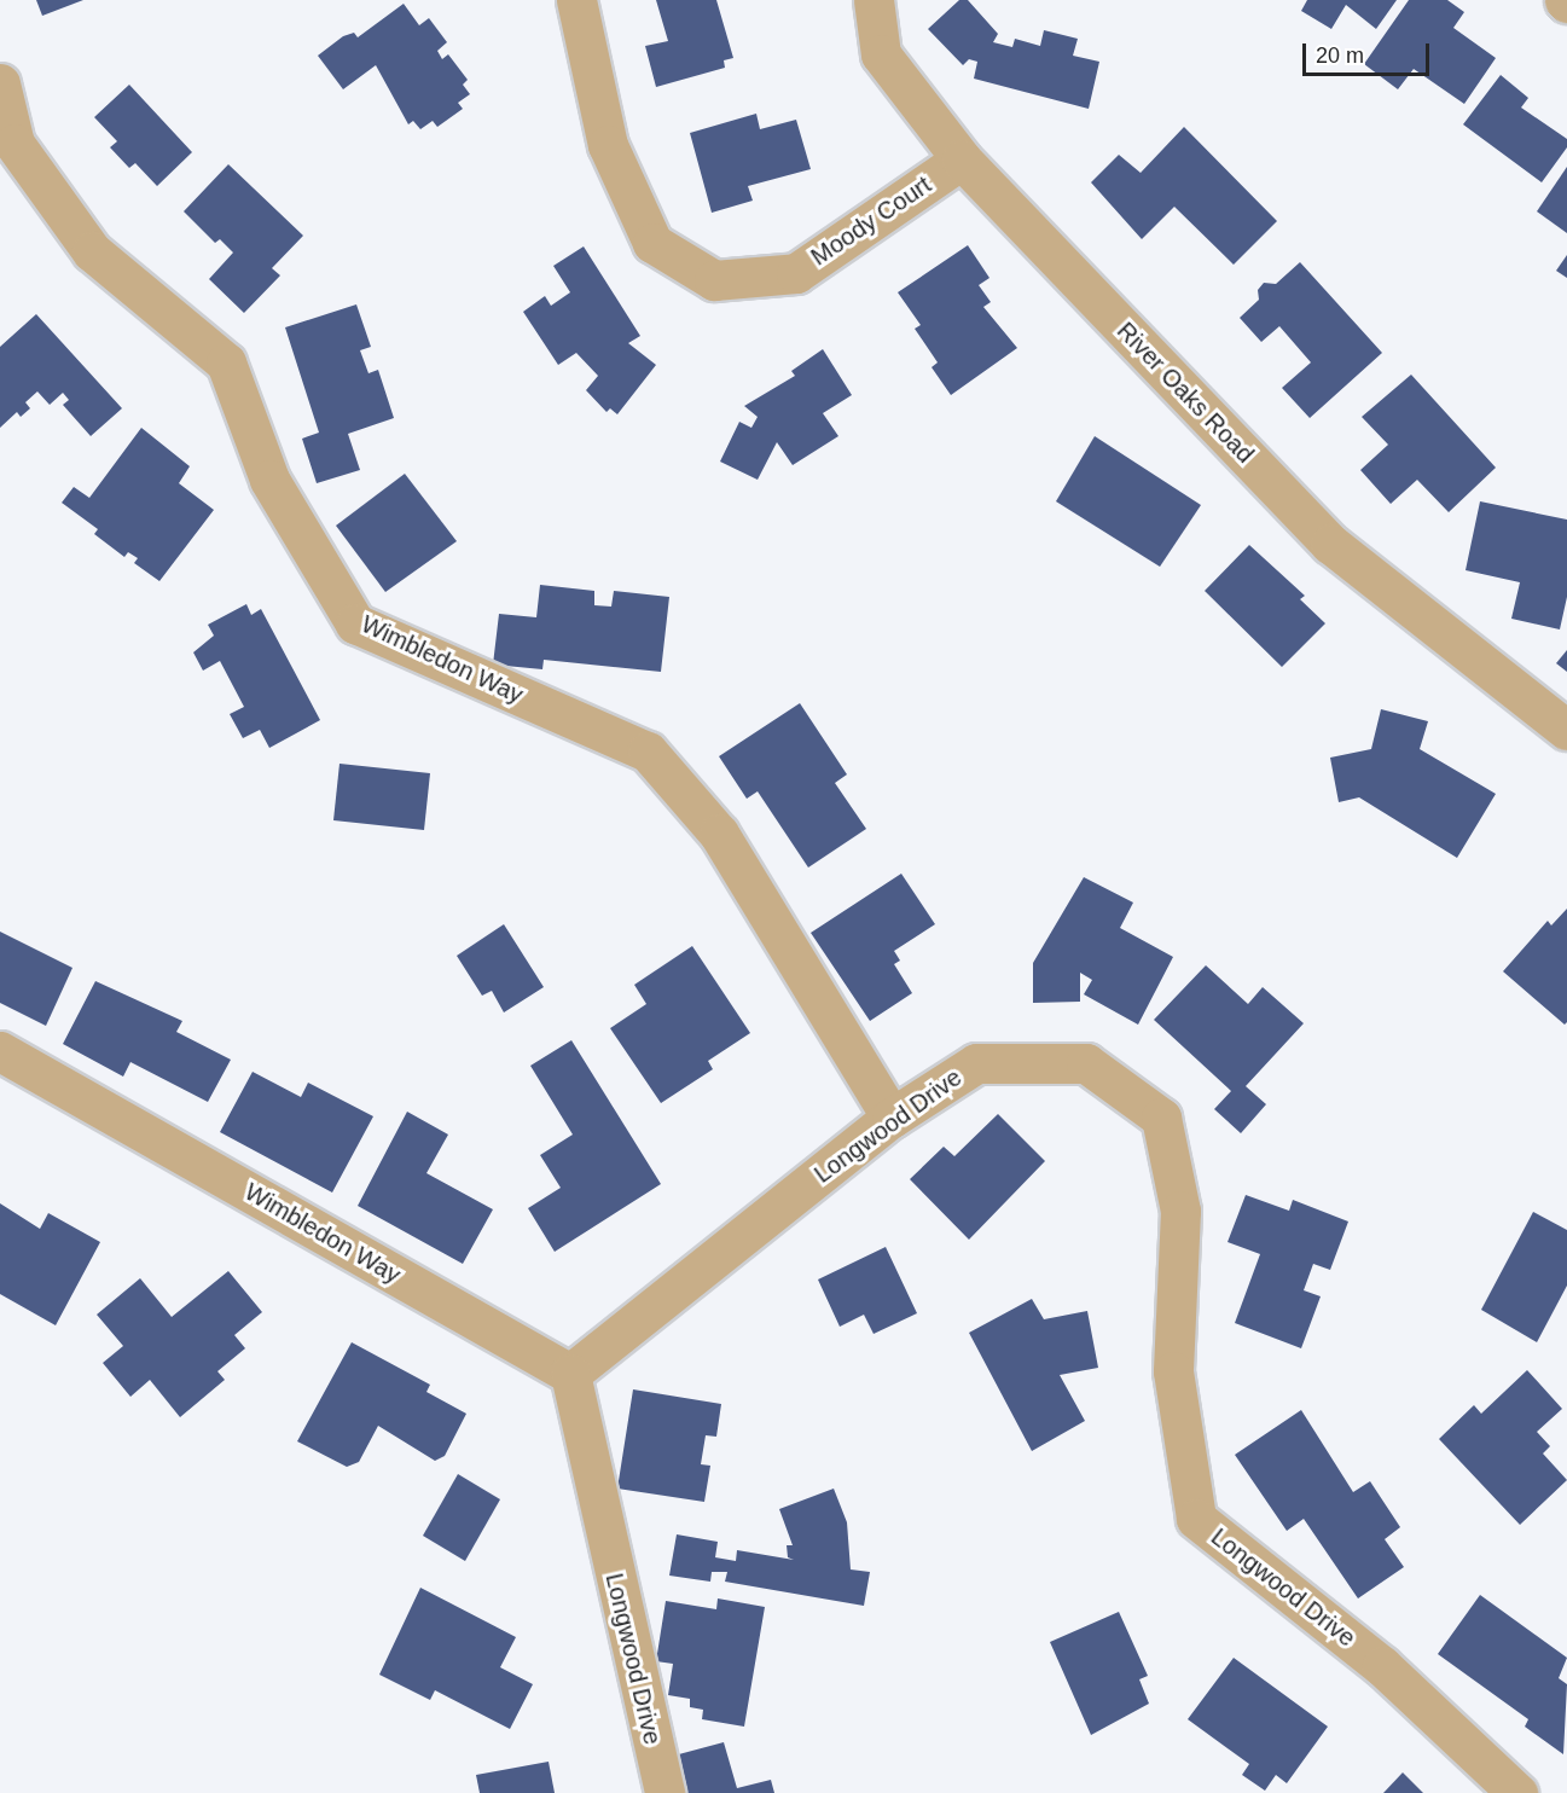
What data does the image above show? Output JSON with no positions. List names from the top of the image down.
{
  "streets": {
    "street": [
      "Moody Court",
      "River Oaks Road",
      "Wimbledon Way",
      "Longwood Drive"
    ]
  },
  "crossings": [
    ["Moody Court", "River Oaks Road"],
    ["Wimbledon Way", "Longwood Drive"]
  ],
  "scale_bar": "20 m"
}
